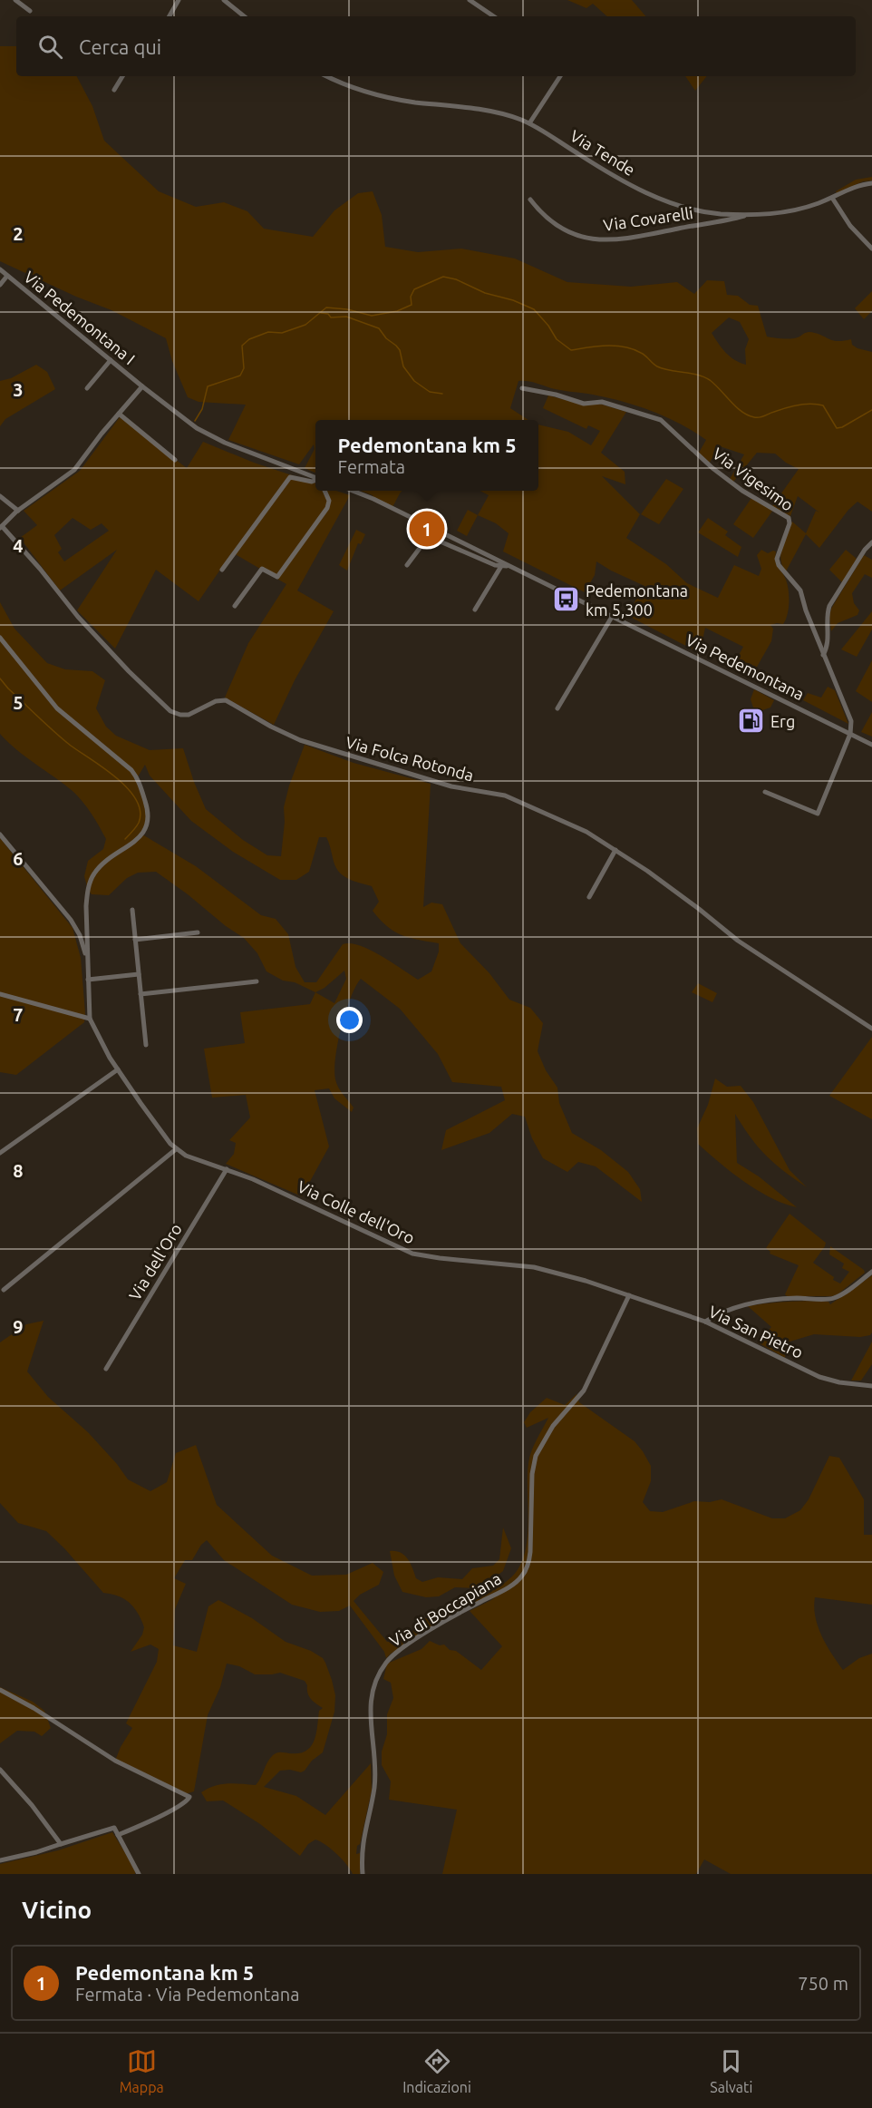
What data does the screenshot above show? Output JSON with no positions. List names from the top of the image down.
{
  "streets": {
    "street": [
      "Via Tende",
      "Via Covarelli",
      "Via Pedemontana I",
      "Via Vigesimo",
      "Via Pedemontana",
      "Via Folca Rotonda",
      "Via Colle dell'Oro",
      "Via dell'Oro",
      "Via San Pietro",
      "Via di Boccapiana"
    ]
  },
  "crossings": [
    ["Via Tende", "Via Covarelli"],
    ["Via Vigesimo", "Via Pedemontana"],
    ["Via Colle dell'Oro", "Via dell'Oro"],
    ["Via Colle dell'Oro", "Via San Pietro"],
    ["Via Colle dell'Oro", "Via di Boccapiana"],
    ["Via San Pietro", "Via di Boccapiana"]
  ],
  "places": {
    "bus stop": ["Pedemontana km 5,300"],
    "fuel station": ["Erg"]
  },
  "page": {
    "search": "Cerca qui",
    "popup": ["Pedemontana km 5", "Fermata"],
    "pins": "1",
    "heading": "Vicino",
    "list": [
      {
        "mark": "1",
        "name": "Pedemontana km 5",
        "note": "Fermata · Via Pedemontana",
        "value": "750 m"
      }
    ],
    "nav": ["Mappa", "Indicazioni", "Salvati"]
  },
  "grid": {
    "rows": [
      "2",
      "3",
      "4",
      "5",
      "6",
      "7",
      "8",
      "9"
    ]
  }
}
